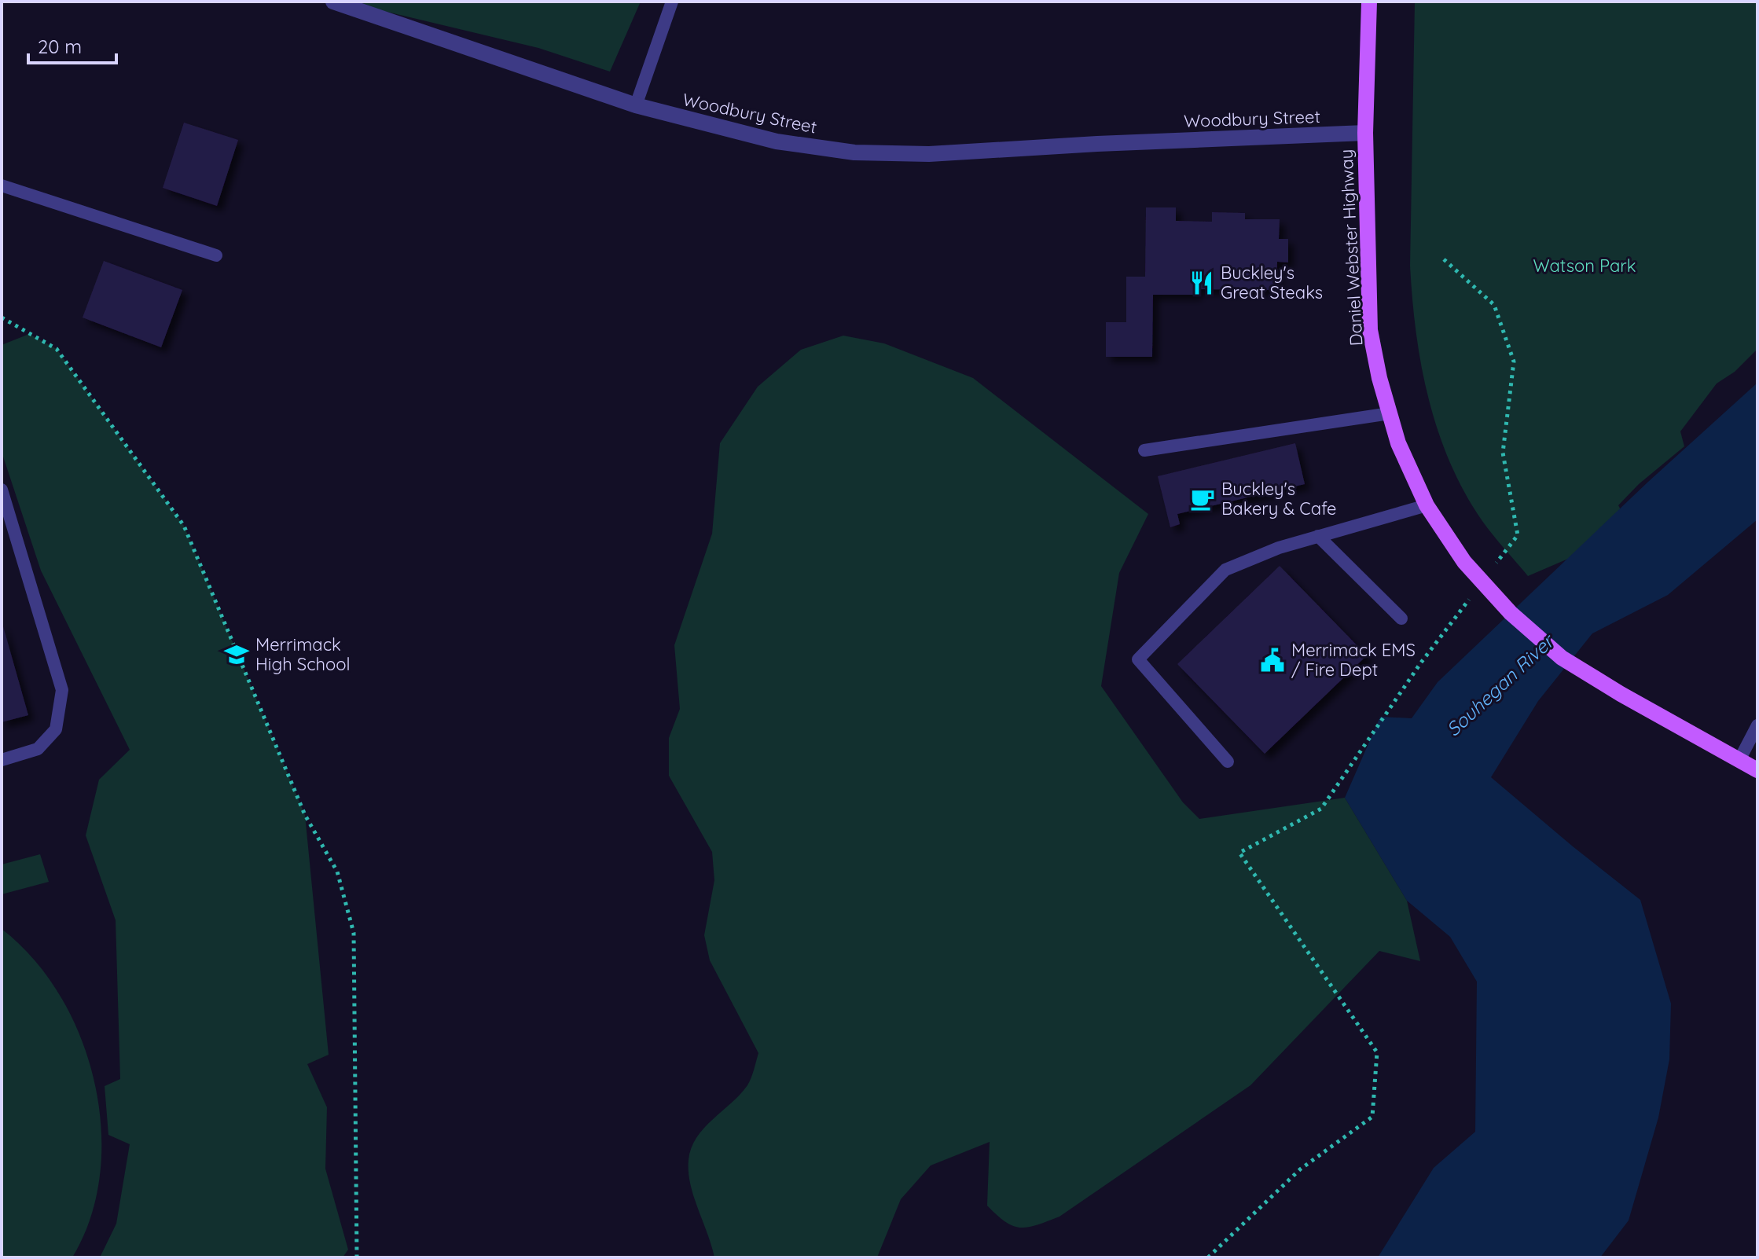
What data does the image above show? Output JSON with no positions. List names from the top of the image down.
{
  "streets": {
    "main road": ["Daniel Webster Highway"],
    "street": ["Woodbury Street"]
  },
  "crossings": [
    ["Woodbury Street", "Daniel Webster Highway"]
  ],
  "water": ["Souhegan River"],
  "parks": ["Watson Park"],
  "places": {
    "restaurant": ["Buckley's Great Steaks"],
    "cafe": ["Buckley's Bakery & Cafe"],
    "school or university": ["Merrimack High School"],
    "public building": ["Merrimack EMS / Fire Dept"]
  },
  "scale_bar": "20 m"
}
